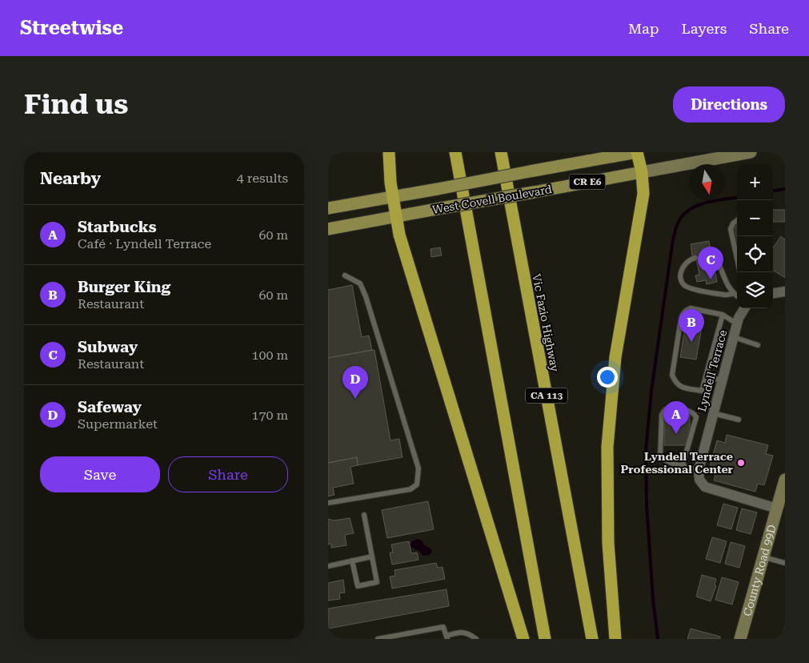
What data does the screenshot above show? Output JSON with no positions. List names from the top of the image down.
{
  "streets": {
    "highway": ["Vic Fazio Highway", "CA 113"],
    "main road": ["CR E6", "West Covell Boulevard"],
    "street": ["Lyndell Terrace", "County Road 99D"]
  },
  "places": ["Lyndell Terrace Professional Center"],
  "north": "bottom",
  "page": {
    "header": "Streetwise",
    "nav": ["Map", "Layers", "Share"],
    "buttons": [
      "Directions",
      ["Save", "Share"]
    ],
    "title": "Find us",
    "heading": ["Nearby", "4 results"],
    "map_buttons": ["+", "−"],
    "list": [
      {
        "mark": "A",
        "name": "Starbucks",
        "note": "Café · Lyndell Terrace",
        "value": "60 m"
      },
      {
        "mark": "B",
        "name": "Burger King",
        "note": "Restaurant",
        "value": "60 m"
      },
      {
        "mark": "C",
        "name": "Subway",
        "note": "Restaurant",
        "value": "100 m"
      },
      {
        "mark": "D",
        "name": "Safeway",
        "note": "Supermarket",
        "value": "170 m"
      }
    ],
    "pins": [
      "C",
      "B",
      "D",
      "A"
    ]
  }
}
